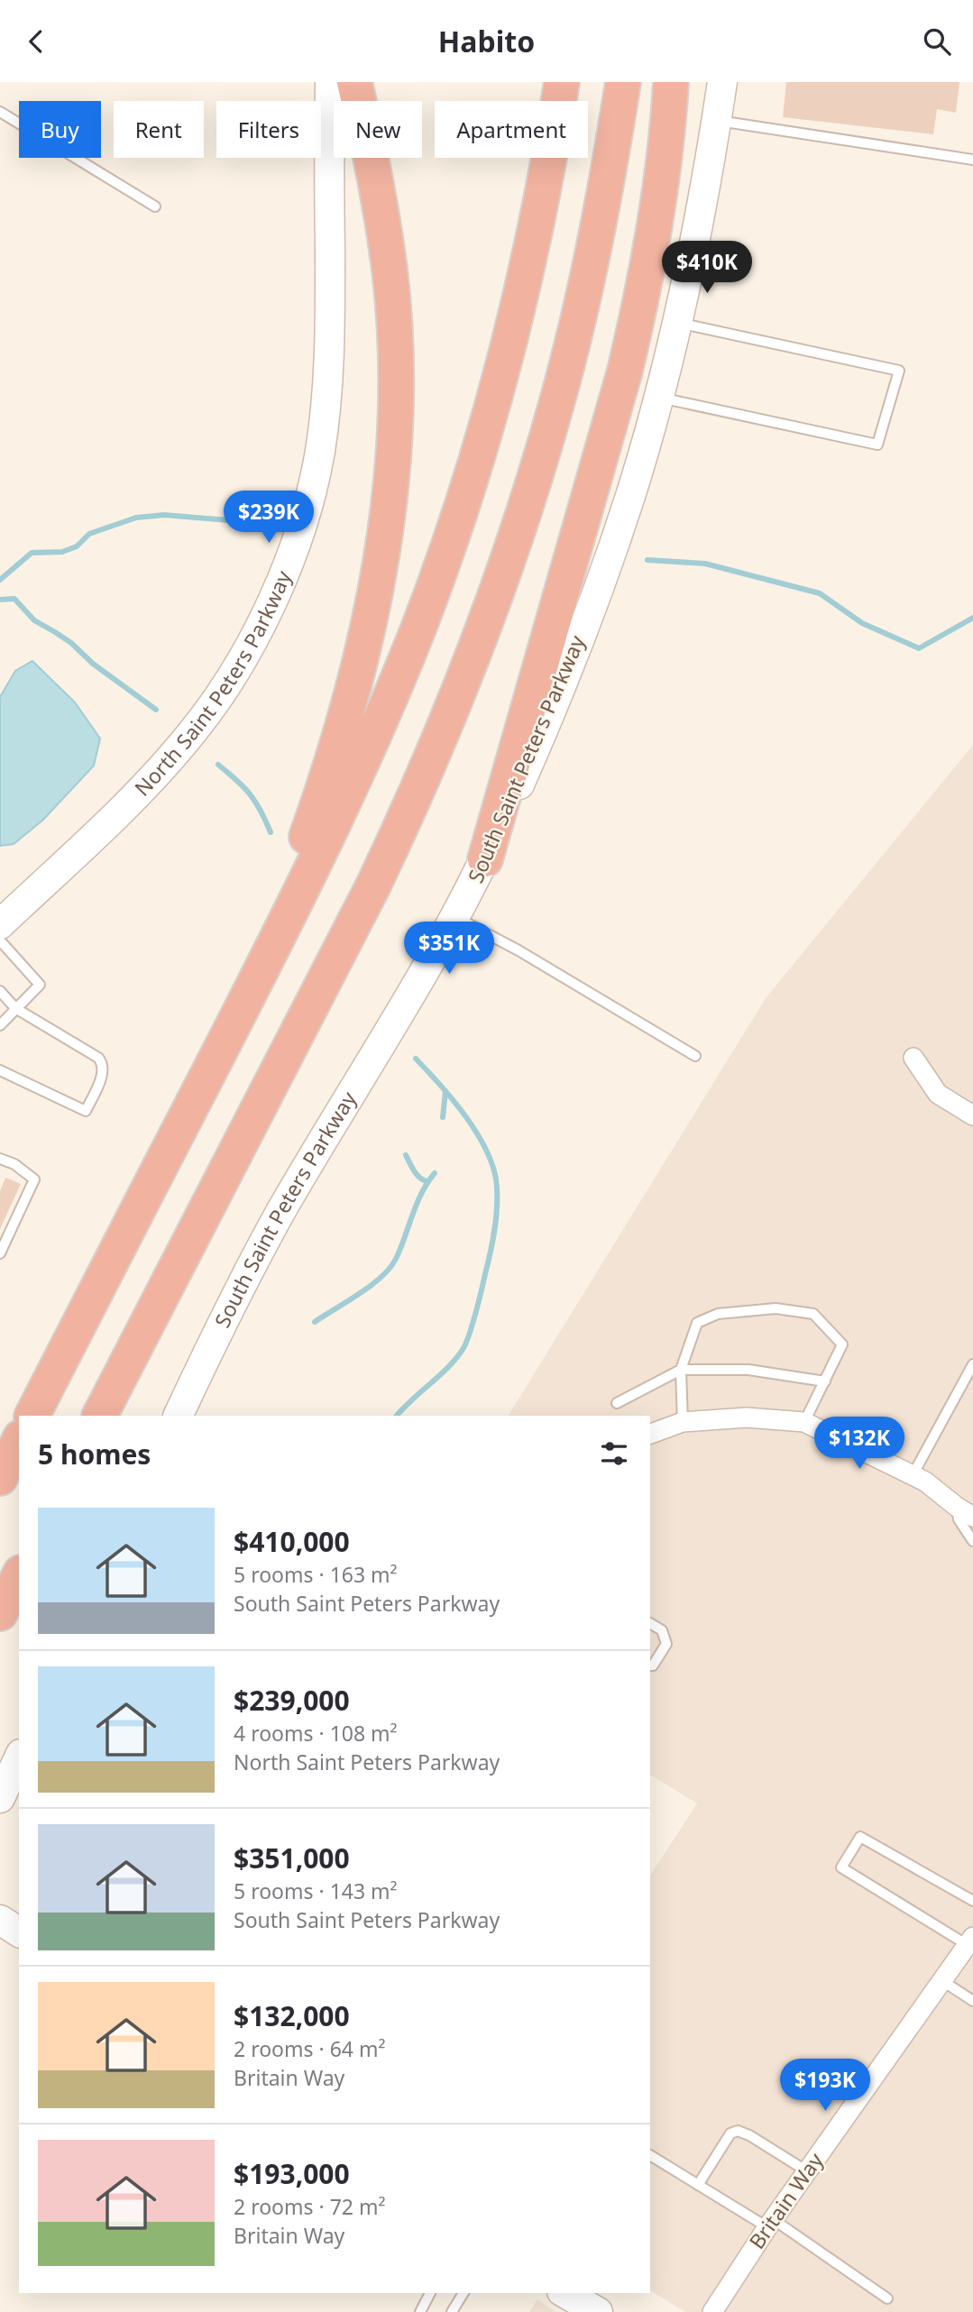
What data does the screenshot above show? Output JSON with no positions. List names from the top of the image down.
{
  "streets": {
    "main road": ["North Saint Peters Parkway", "South Saint Peters Parkway"],
    "street": ["Britain Way"]
  },
  "page": {
    "header": "Habito",
    "chip": [
      "Buy",
      "Rent",
      "Filters",
      "New",
      "Apartment"
    ],
    "price": [
      "$410K",
      "$239K",
      "$351K",
      "$132K",
      "$193K"
    ],
    "heading": "5 homes",
    "list": [
      {
        "name": "$410,000",
        "note": "5 rooms · 163 m² · South Saint Peters Parkway"
      },
      {
        "name": "$239,000",
        "note": "4 rooms · 108 m² · North Saint Peters Parkway"
      },
      {
        "name": "$351,000",
        "note": "5 rooms · 143 m² · South Saint Peters Parkway"
      },
      {
        "name": "$132,000",
        "note": "2 rooms · 64 m² · Britain Way"
      },
      {
        "name": "$193,000",
        "note": "2 rooms · 72 m² · Britain Way"
      }
    ]
  }
}
